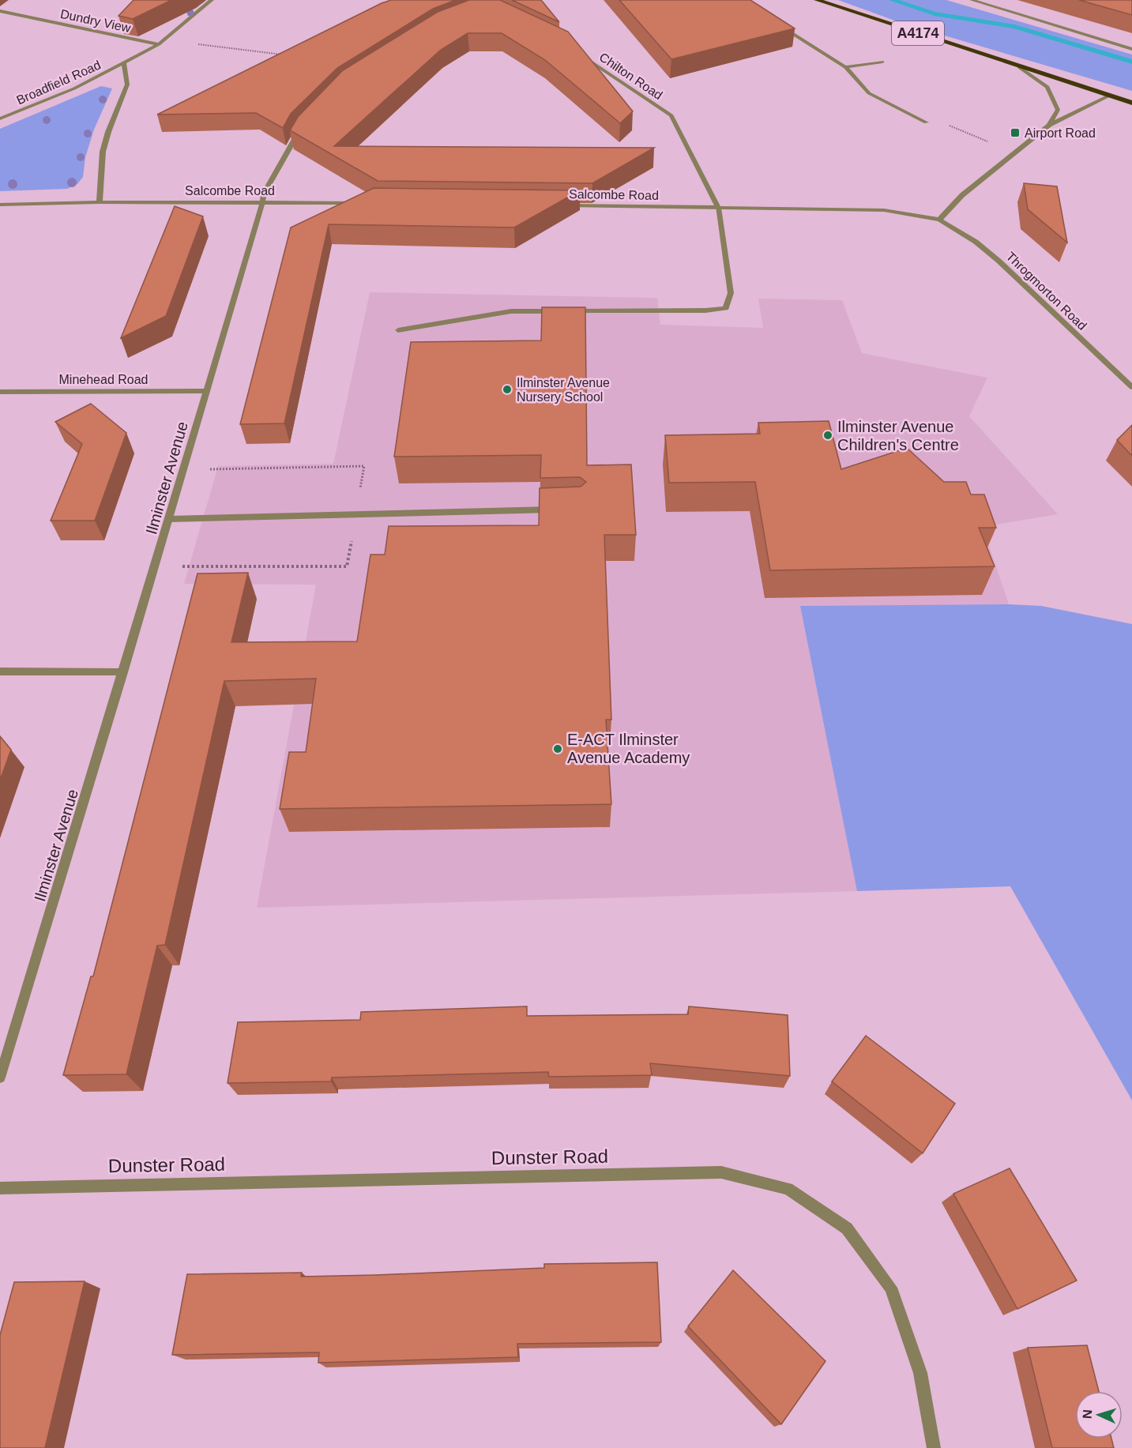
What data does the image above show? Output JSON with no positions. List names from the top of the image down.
{
  "streets": {
    "highway": ["A4174"],
    "street": [
      "Dundry View",
      "Chilton Road",
      "Broadfield Road",
      "Salcombe Road",
      "Throgmorton Road",
      "Minehead Road",
      "Ilminster Avenue",
      "Dunster Road"
    ]
  },
  "crossings": [
    ["Dundry View", "Broadfield Road"],
    ["Chilton Road", "Salcombe Road"],
    ["Broadfield Road", "Salcombe Road"],
    ["Salcombe Road", "Throgmorton Road"],
    ["Salcombe Road", "Ilminster Avenue"],
    ["Minehead Road", "Ilminster Avenue"]
  ],
  "places": {
    "transit": ["Airport Road"],
    "other": ["Ilminster Avenue Nursery School", "Ilminster Avenue Children's Centre", "E-ACT Ilminster Avenue Academy"]
  },
  "north": "left"
}
